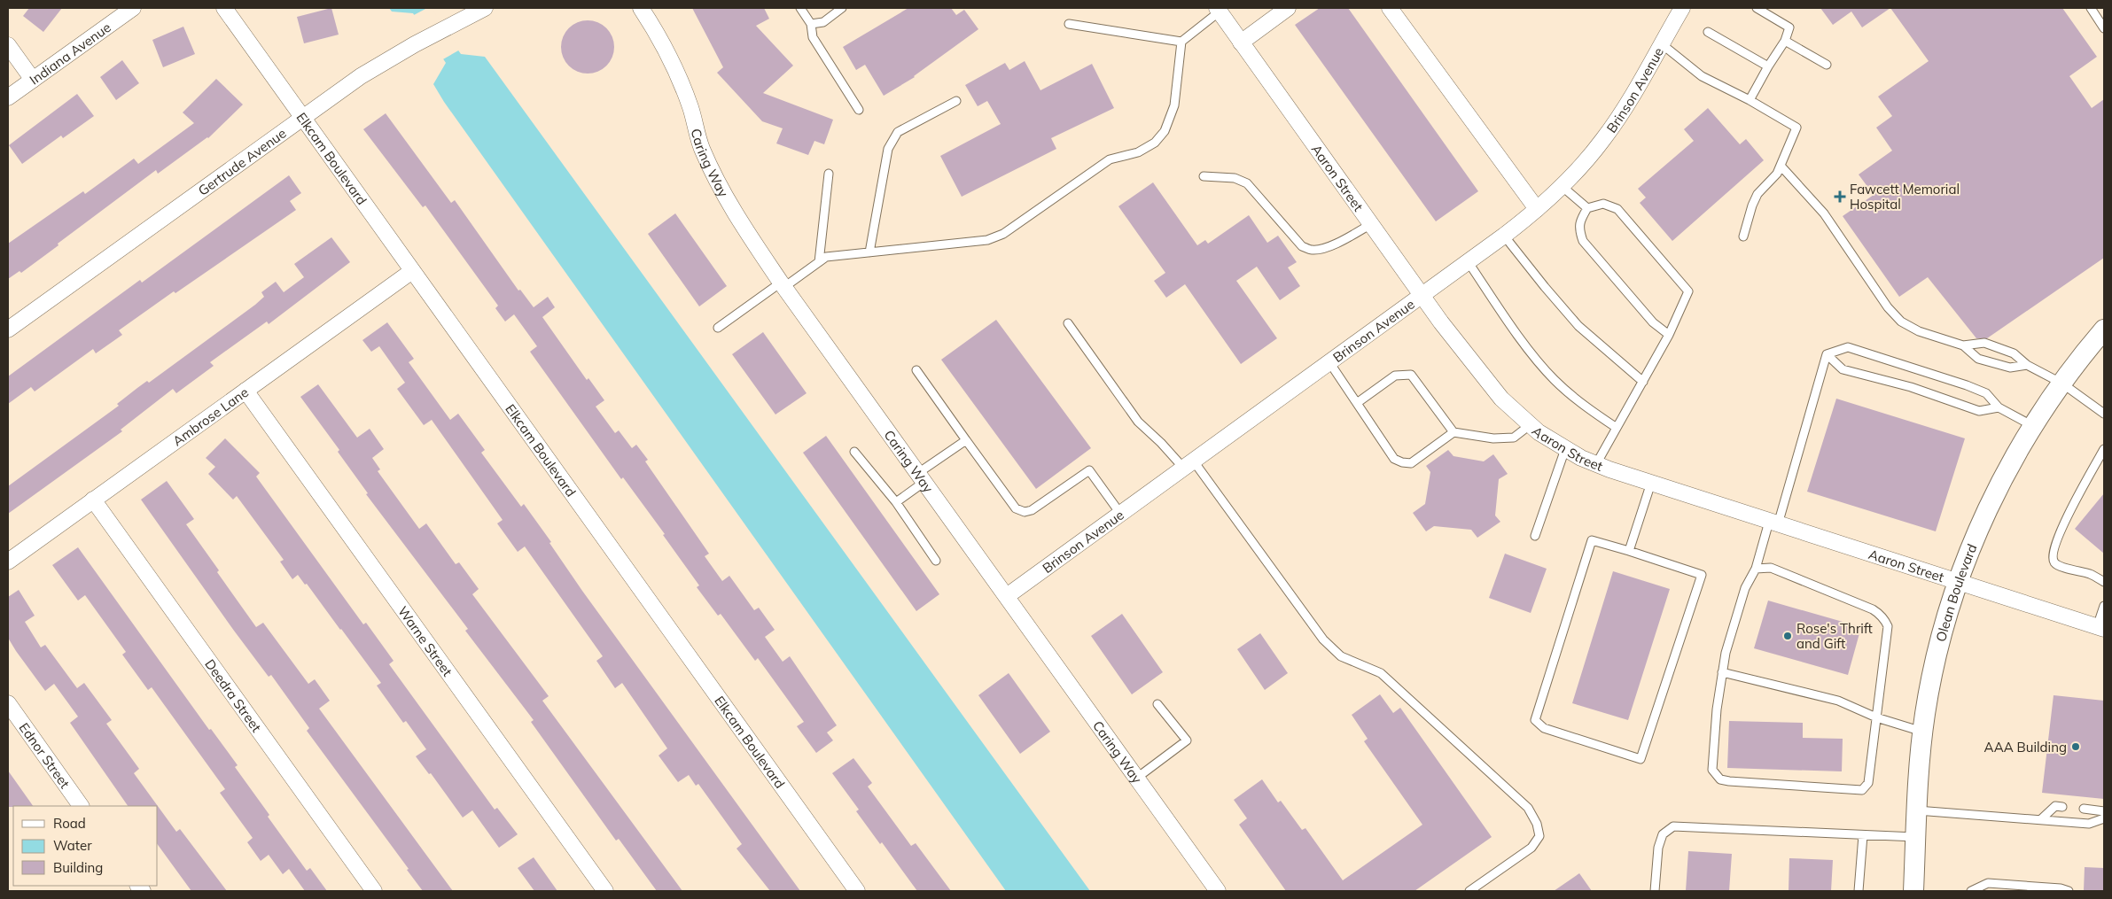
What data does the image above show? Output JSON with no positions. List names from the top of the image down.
{
  "streets": {
    "street": [
      "Indiana Avenue",
      "Brinson Avenue",
      "Elkcam Boulevard",
      "Gertrude Avenue",
      "Caring Way",
      "Aaron Street",
      "Ambrose Lane",
      "Olean Boulevard",
      "Warne Street",
      "Deedra Street",
      "Ednor Street"
    ]
  },
  "crossings": [
    ["Brinson Avenue", "Caring Way"],
    ["Brinson Avenue", "Aaron Street"],
    ["Elkcam Boulevard", "Gertrude Avenue"],
    ["Elkcam Boulevard", "Ambrose Lane"],
    ["Aaron Street", "Olean Boulevard"],
    ["Ambrose Lane", "Warne Street"],
    ["Ambrose Lane", "Deedra Street"]
  ],
  "places": {
    "health": ["Fawcett Memorial Hospital"],
    "other": ["Rose's Thrift and Gift", "AAA Building"]
  },
  "legend": ["Road", "Water", "Building"]
}
